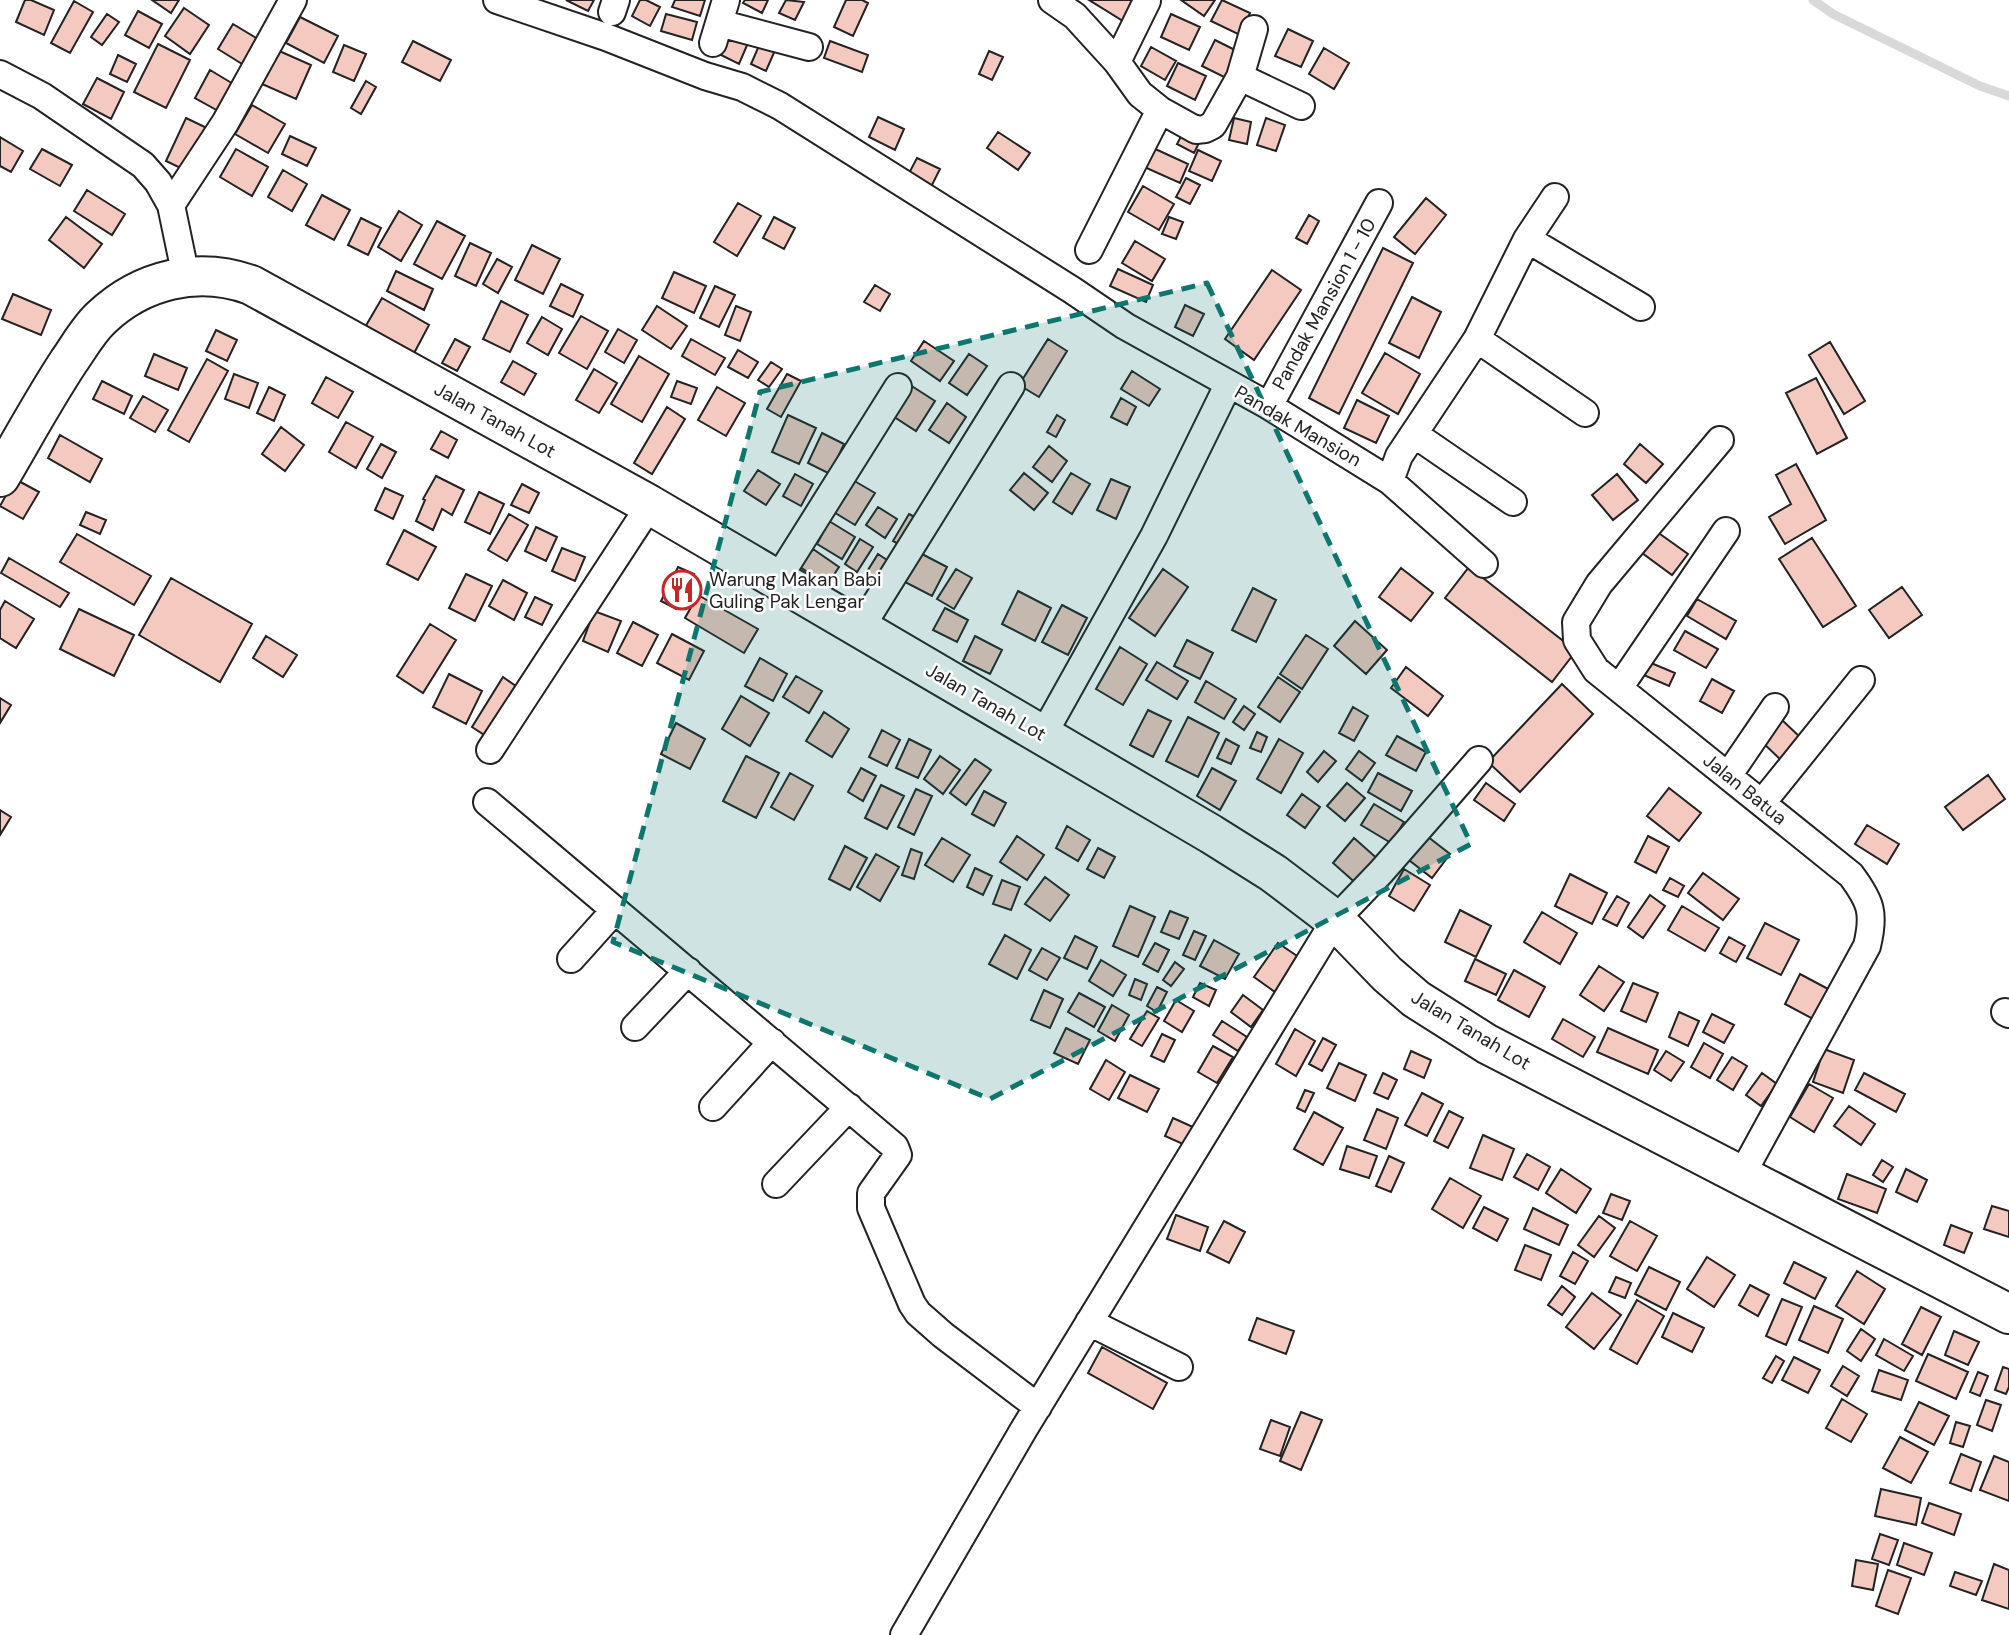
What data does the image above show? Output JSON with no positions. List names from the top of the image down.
{
  "streets": {
    "main road": ["Jalan Tanah Lot"],
    "street": ["Pandak Mansion 1 - 10", "Pandak Mansion", "Jalan Batua"]
  },
  "crossings": [
    ["Pandak Mansion 1 - 10", "Pandak Mansion"],
    ["Jalan Tanah Lot", "Pandak Mansion"],
    ["Jalan Tanah Lot", "Jalan Batua"]
  ],
  "places": {
    "restaurant": ["Warung Makan Babi Guling Pak Lengar"]
  }
}
